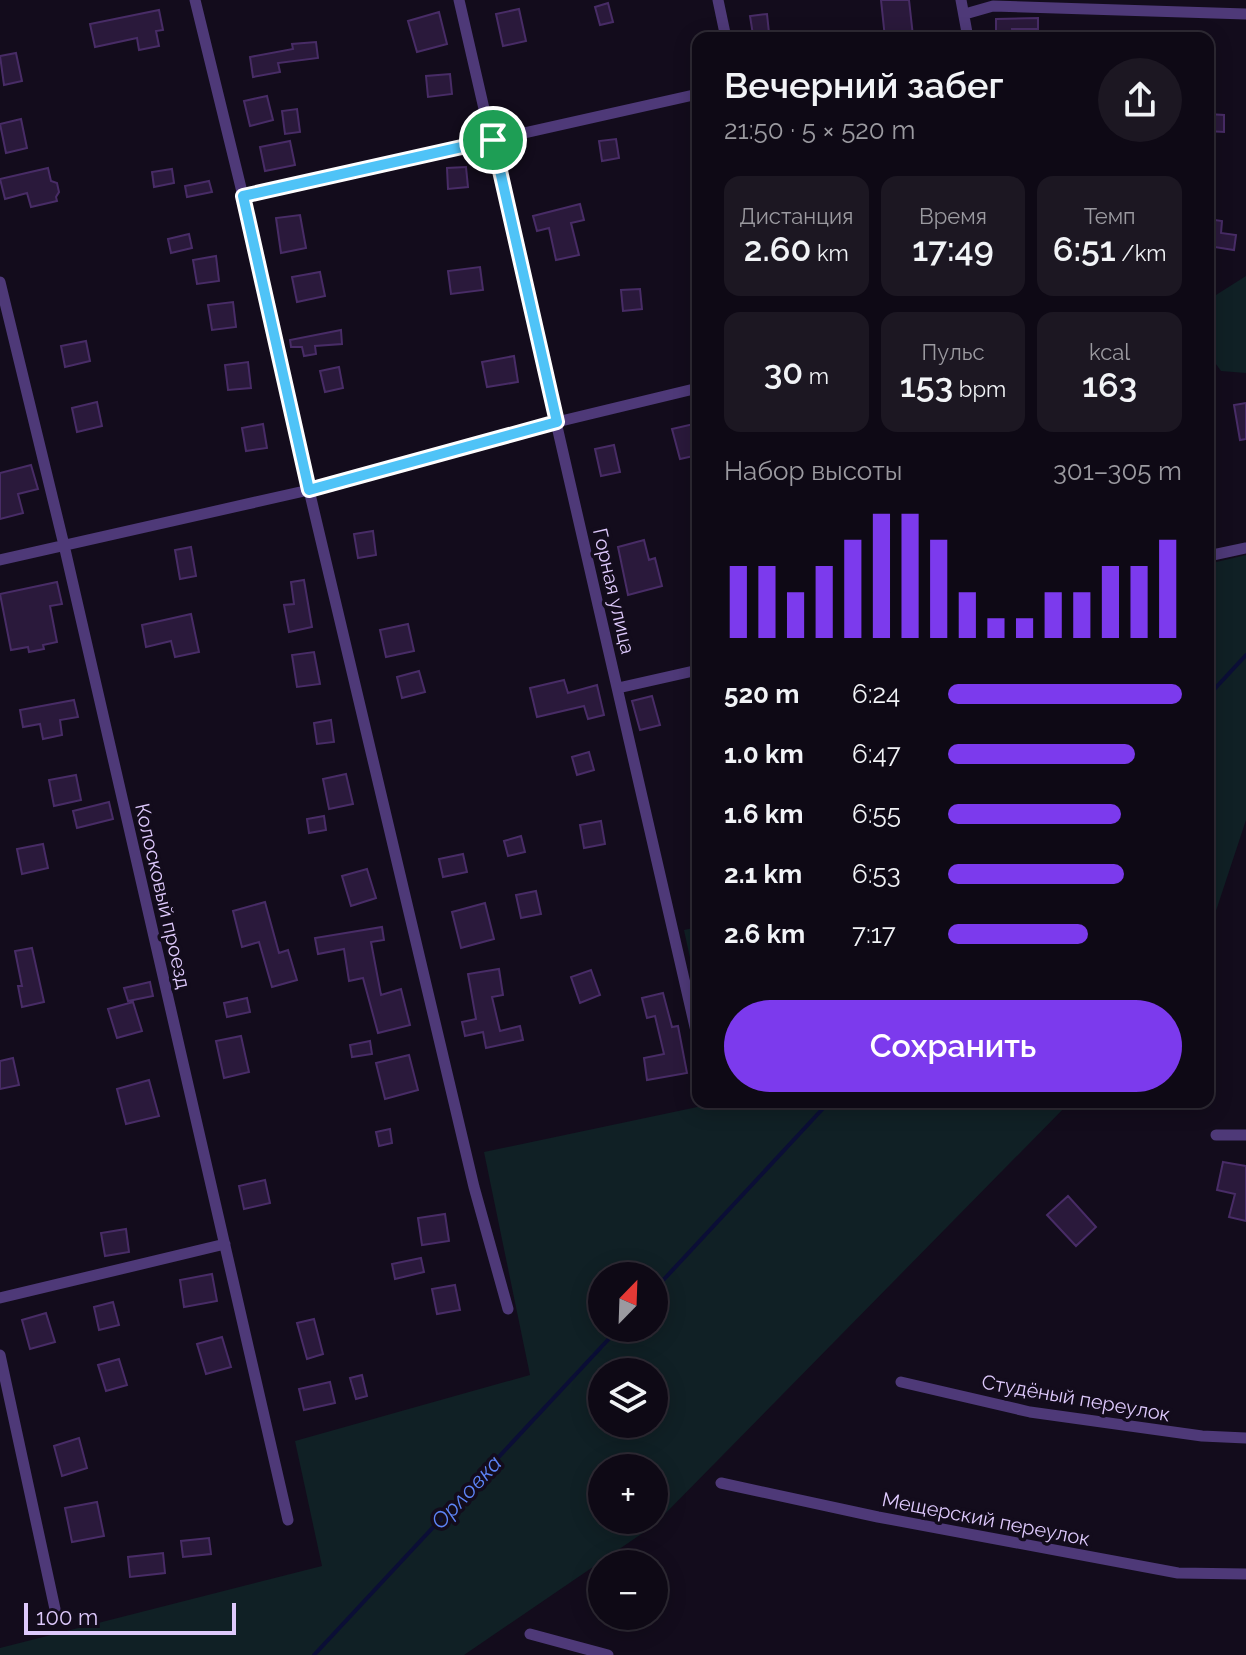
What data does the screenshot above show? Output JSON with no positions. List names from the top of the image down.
{
  "streets": {
    "street": [
      "Горная улица",
      "Колосковый проезд",
      "Студёный переулок",
      "Мещерский переулок"
    ]
  },
  "water": ["Орловка"],
  "scale_bar": "100 m",
  "north": "top right",
  "page": {
    "heading": ["Вечерний забег", "21:50 · 5 × 520 m"],
    "stats": [
      ["Дистанция", "2.60 km"],
      ["Время", "17:49"],
      ["Темп", "6:51 /km"],
      ["30 m"],
      ["Пульс", "153 bpm"],
      ["kcal", "163"]
    ],
    "chart": ["Набор высоты", "301–305 m"],
    "list": [
      {
        "name": "520 m",
        "note": "6:24"
      },
      {
        "name": "1.0 km",
        "note": "6:47"
      },
      {
        "name": "1.6 km",
        "note": "6:55"
      },
      {
        "name": "2.1 km",
        "note": "6:53"
      },
      {
        "name": "2.6 km",
        "note": "7:17"
      }
    ],
    "buttons": "Сохранить",
    "map_buttons": ["+", "−"],
    "scale": "100 m"
  }
}
